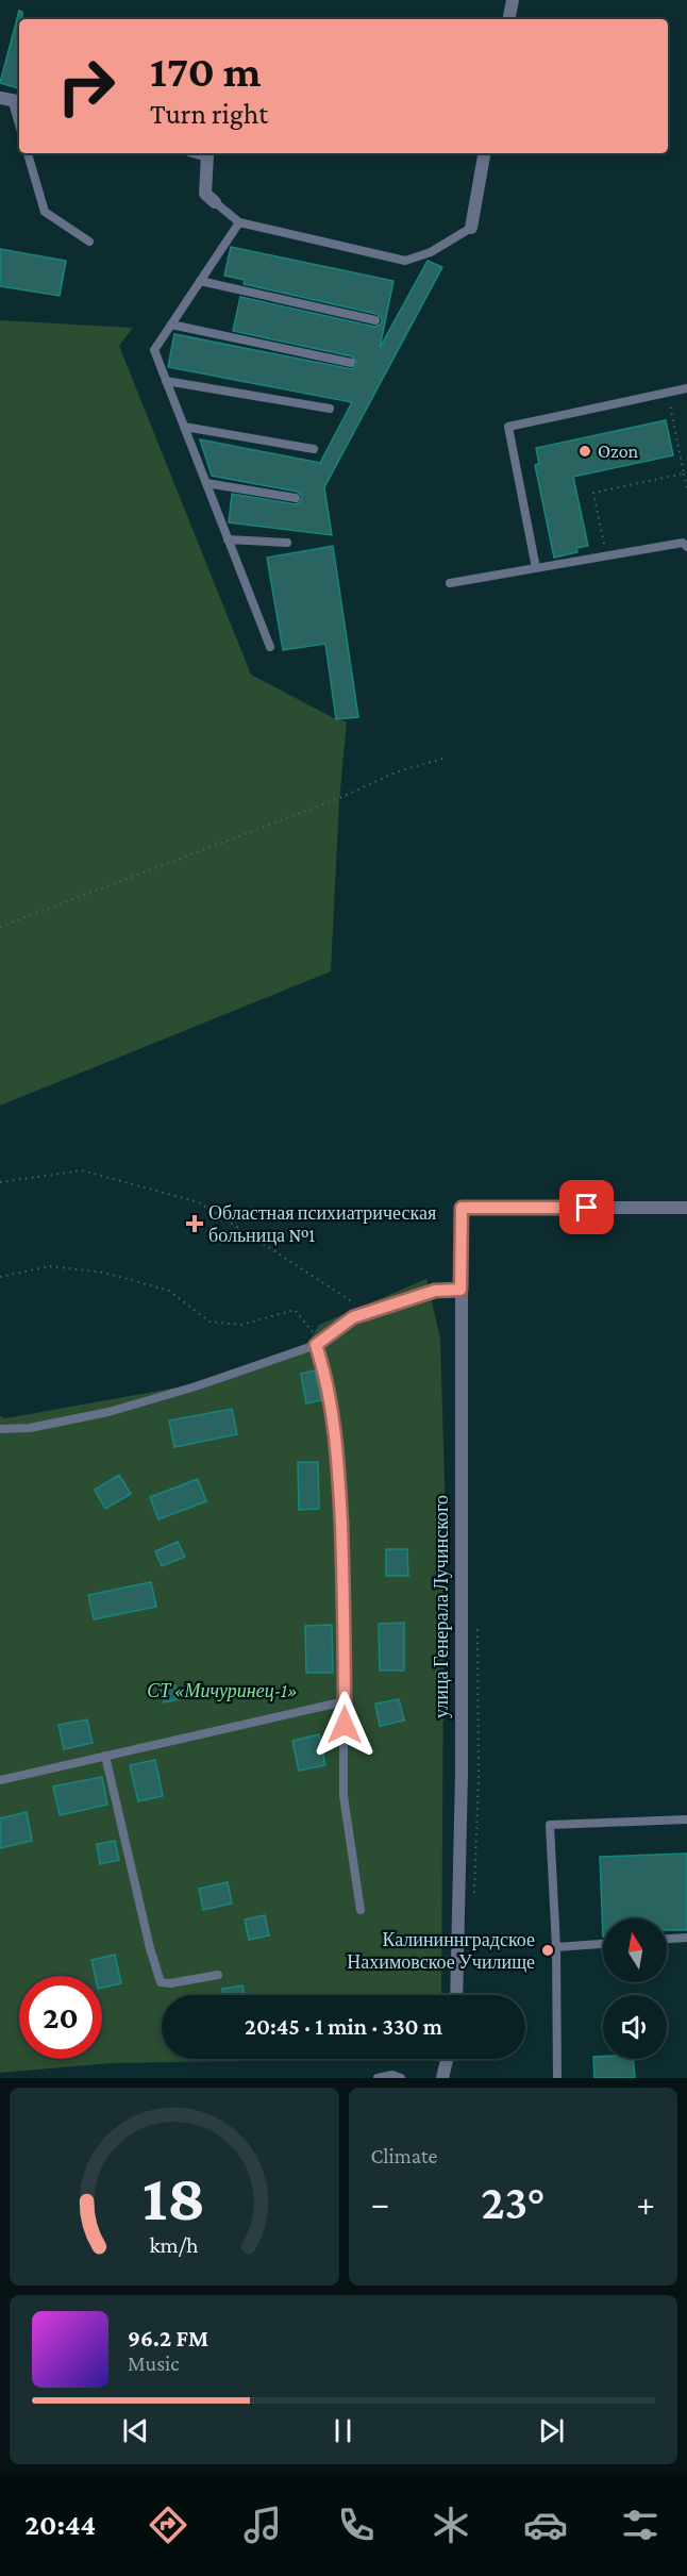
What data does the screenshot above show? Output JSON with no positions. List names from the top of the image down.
{
  "streets": {
    "street": ["улица Генерала Лучинского"]
  },
  "parks": ["СТ «Мичуринец-1»"],
  "places": {
    "other": ["Ozon", "Калининнградское Нахимовское Училище"],
    "health": ["Областная психиатрическая больница №1"]
  },
  "north": "top",
  "page": {
    "turn": ["170 m", "Turn right"],
    "limit": "20",
    "trip": "20:45 · 1 min · 330 m",
    "tile": "Climate",
    "heat": ["−", "23°", "+"],
    "song": ["96.2 FM", "Music"],
    "tabs": "20:44",
    "gauge": ["18", "km/h"]
  }
}
